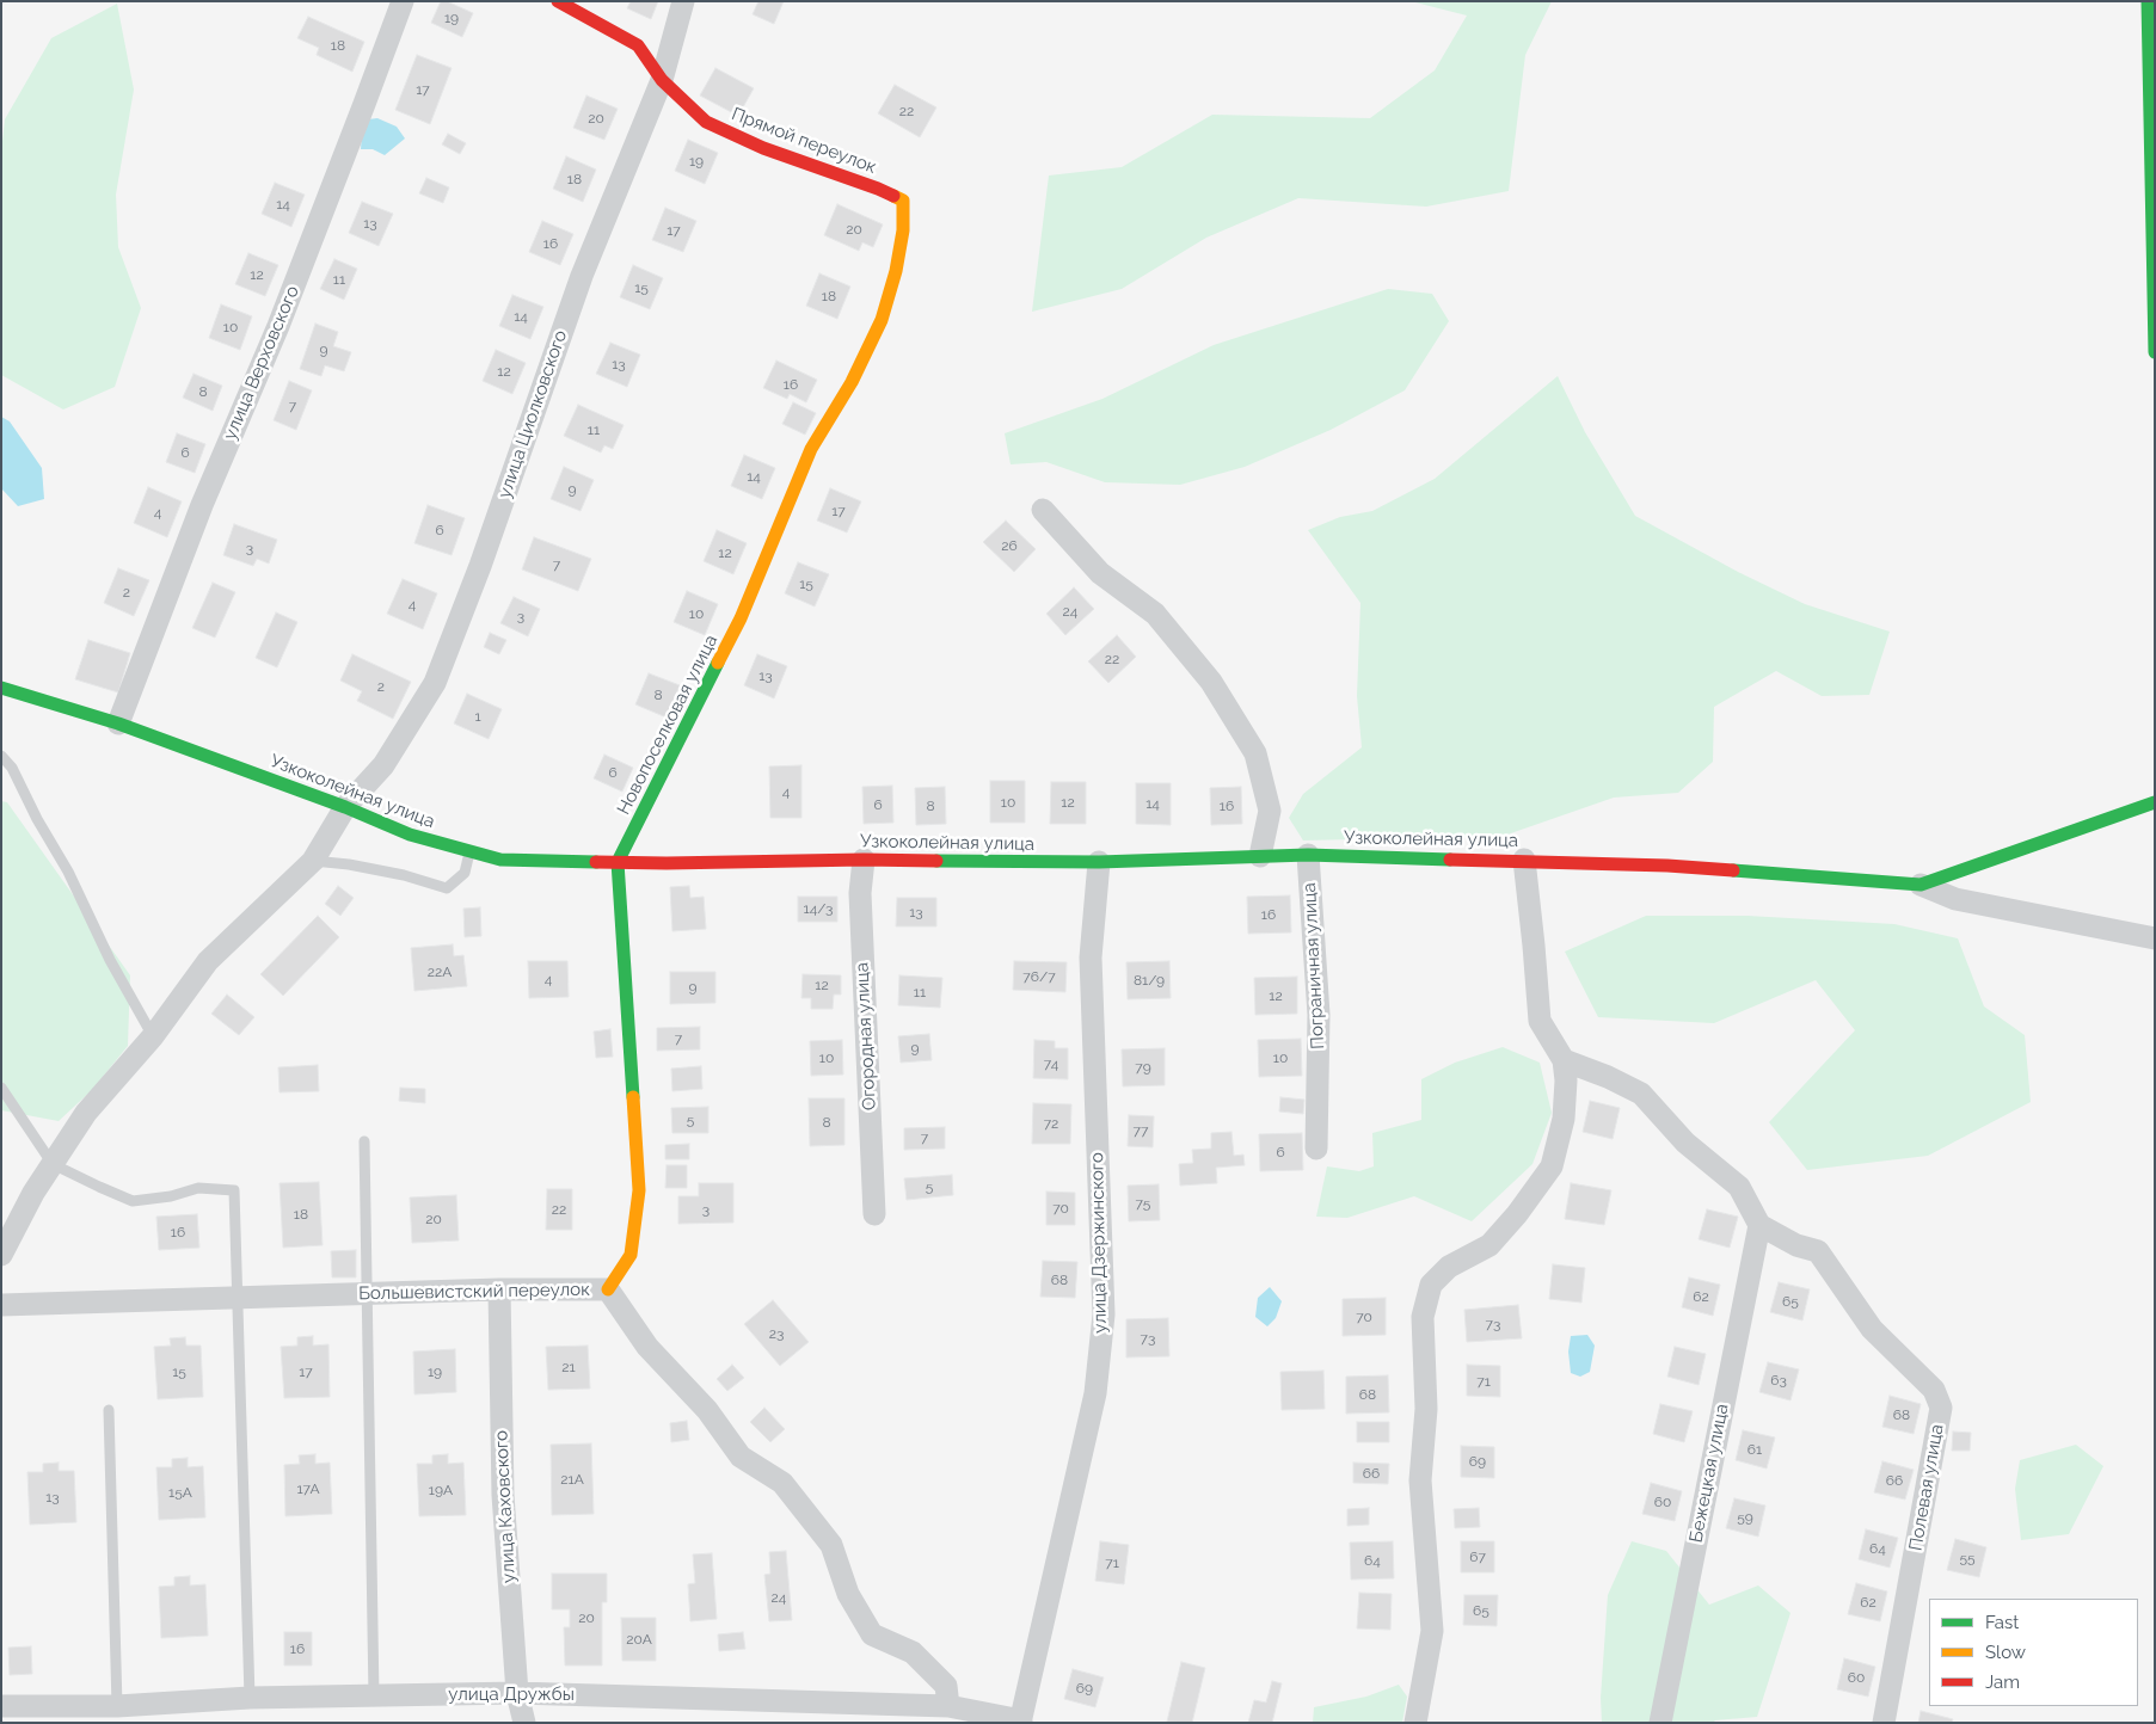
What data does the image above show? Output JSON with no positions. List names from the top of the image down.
{
  "streets": {
    "street": [
      "Прямой переулок",
      "улица Верховского",
      "улица Циолковского",
      "Новопоселковая улица",
      "Узкоколейная улица",
      "Пограничная улица",
      "Огородная улица",
      "улица Дзержинского",
      "Большевистский переулок",
      "Бежецкая улица",
      "Полевая улица",
      "улица Каховского",
      "улица Дружбы"
    ]
  },
  "crossings": [
    ["Прямой переулок", "улица Циолковского"],
    ["Прямой переулок", "Новопоселковая улица"],
    ["улица Верховского", "Узкоколейная улица"],
    ["улица Циолковского", "Узкоколейная улица"],
    ["Новопоселковая улица", "Узкоколейная улица"],
    ["Узкоколейная улица", "Пограничная улица"],
    ["Узкоколейная улица", "Огородная улица"],
    ["Узкоколейная улица", "улица Дзержинского"],
    ["улица Дзержинского", "улица Дружбы"],
    ["Большевистский переулок", "улица Каховского"],
    ["Большевистский переулок", "улица Дружбы"],
    ["Бежецкая улица", "Полевая улица"],
    ["улица Каховского", "улица Дружбы"]
  ],
  "house_numbers": [
    "19",
    "18",
    "17",
    "22",
    "20",
    "19",
    "18",
    "14",
    "13",
    "20",
    "17",
    "16",
    "12",
    "11",
    "15",
    "18",
    "14",
    "10",
    "9",
    "13",
    "12",
    "16",
    "8",
    "7",
    "11",
    "6",
    "14",
    "9",
    "17",
    "4",
    "6",
    "26",
    "3",
    "12",
    "7",
    "15",
    "2",
    "4",
    "24",
    "10",
    "3",
    "22",
    "13",
    "2",
    "8",
    "1",
    "6",
    "4",
    "10",
    "12",
    "14",
    "6",
    "8",
    "16",
    "14/3",
    "13",
    "16",
    "22А",
    "76/7",
    "4",
    "81/9",
    "12",
    "9",
    "11",
    "12",
    "7",
    "9",
    "10",
    "10",
    "74",
    "79",
    "5",
    "8",
    "72",
    "77",
    "7",
    "6",
    "5",
    "75",
    "70",
    "22",
    "3",
    "18",
    "20",
    "16",
    "68",
    "62",
    "65",
    "70",
    "73",
    "23",
    "73",
    "21",
    "15",
    "17",
    "19",
    "63",
    "71",
    "68",
    "68",
    "61",
    "69",
    "66",
    "21А",
    "66",
    "17А",
    "19А",
    "15А",
    "13",
    "60",
    "59",
    "64",
    "67",
    "55",
    "64",
    "71",
    "24",
    "62",
    "65",
    "20",
    "20А",
    "16",
    "60",
    "69"
  ],
  "legend": ["Fast", "Slow", "Jam"]
}
